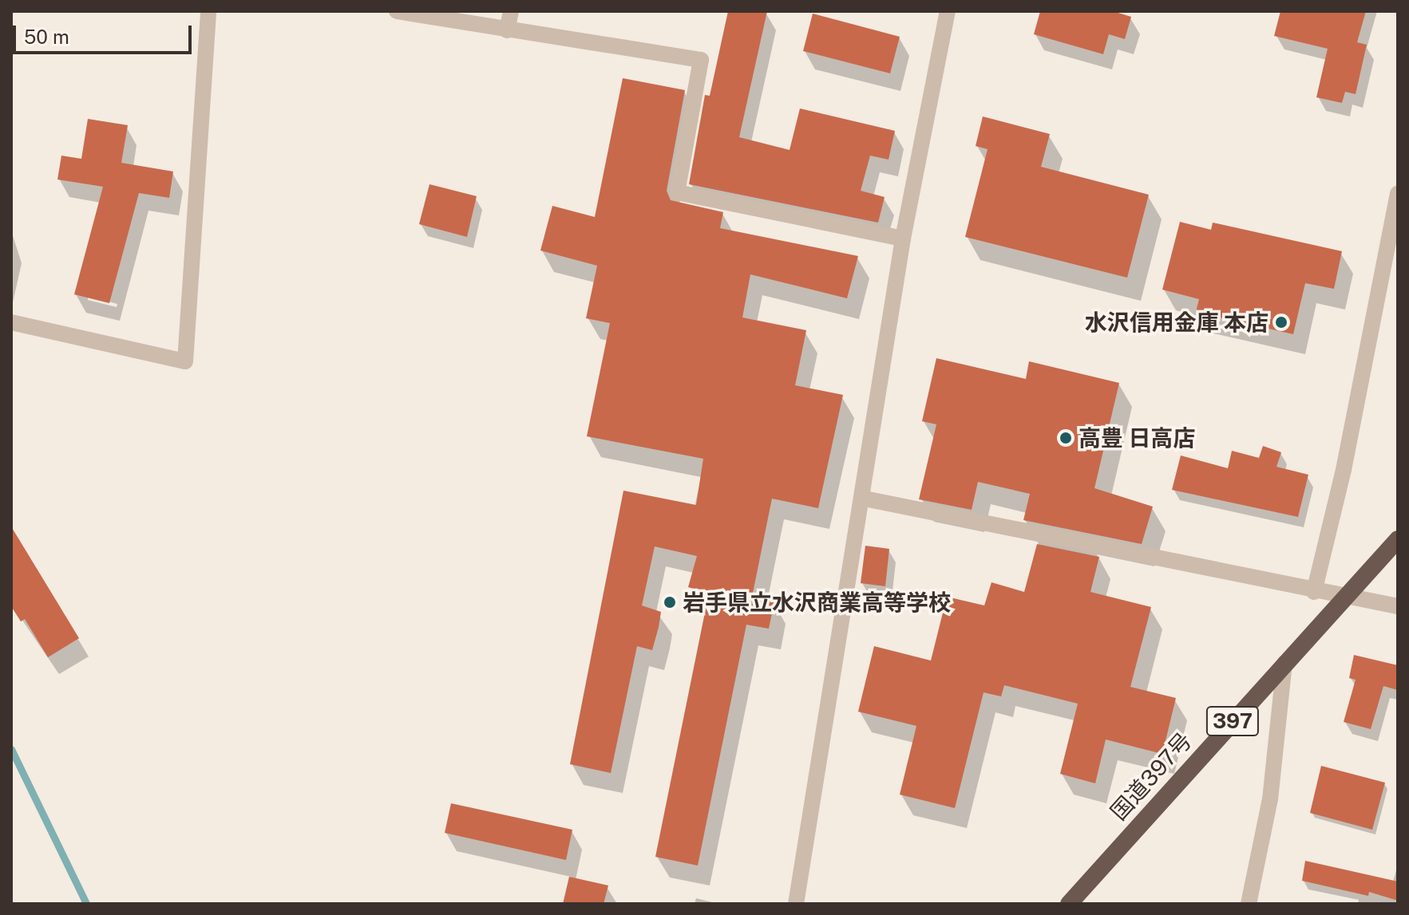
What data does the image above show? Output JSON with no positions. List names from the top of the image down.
{
  "streets": {
    "highway": ["397", "国道397号"]
  },
  "places": ["水沢信用金庫 本店", "高豊 日高店", "岩手県立水沢商業高等学校"],
  "scale_bar": "50 m"
}
